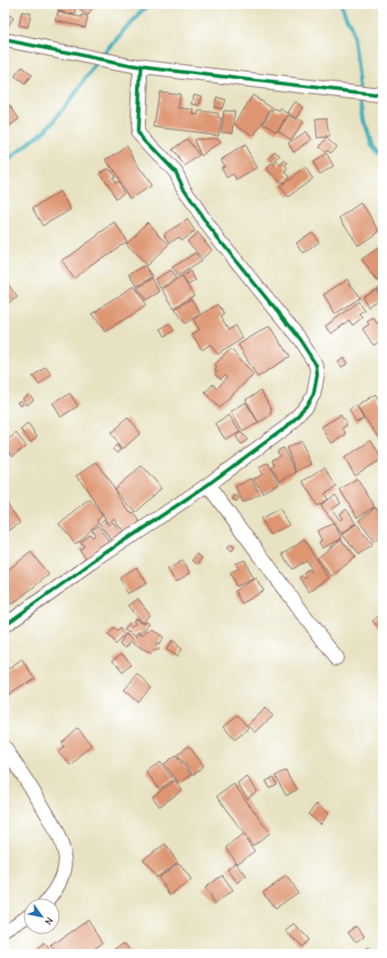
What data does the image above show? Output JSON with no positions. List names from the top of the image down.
{
  "north": "bottom right"
}
